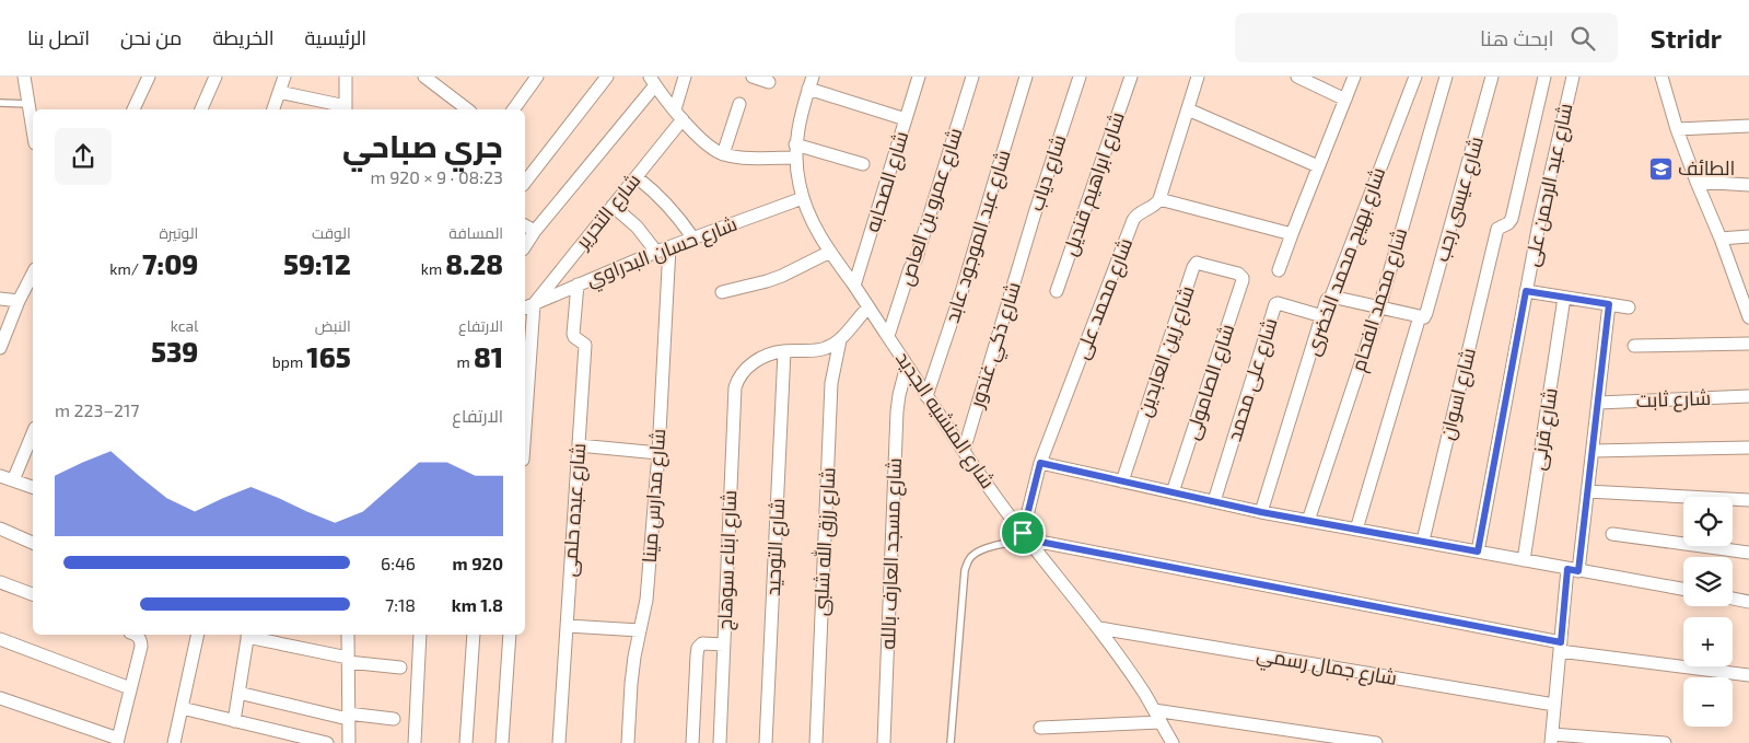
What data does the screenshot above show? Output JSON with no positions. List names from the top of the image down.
{
  "streets": {
    "street": [
      "شارع دياب",
      "شارع الصحابه",
      "شارع ابراهيم قنديل",
      "شارع عبد الرحمن على",
      "شارع عيسى رجب",
      "شارع عمرو بن العاص",
      "شارع التحرير",
      "شارع عبد الموجود عابد",
      "شارع حسان البدراوي",
      "شارع بهيج محمد الخضرى",
      "شارع محمد على",
      "شارع محمد الفحام",
      "شارع ذكي غندور",
      "شارع زين العابدين",
      "شارع على محمد",
      "شارع الصامولى",
      "شارع اسوان",
      "شارع ثابت",
      "شارع المنشيه الجديد",
      "شارع قرنى",
      "شارع مدارس مينا",
      "شارع عبده حلمى",
      "شارع رزق الله شلبى",
      "شارع التوحيد",
      "شارع مسجد العارف بالله",
      "شارع ابناء سوهاج",
      "شارع جمال رسمي"
    ]
  },
  "crossings": [
    ["شارع دياب", "شارع ذكي غندور"],
    ["شارع الصحابه", "شارع المنشيه الجديد"],
    ["شارع عمرو بن العاص", "شارع المنشيه الجديد"],
    ["شارع التحرير", "شارع حسان البدراوي"],
    ["شارع عبد الموجود عابد", "شارع المنشيه الجديد"],
    ["شارع حسان البدراوي", "شارع المنشيه الجديد"],
    ["شارع حسان البدراوي", "شارع مدارس مينا"],
    ["شارع حسان البدراوي", "شارع عبده حلمى"],
    ["شارع بهيج محمد الخضرى", "شارع على محمد"],
    ["شارع محمد على", "شارع المنشيه الجديد"],
    ["شارع ذكي غندور", "شارع المنشيه الجديد"],
    ["شارع زين العابدين", "شارع الصامولى"],
    ["شارع المنشيه الجديد", "شارع مسجد العارف بالله"],
    ["شارع المنشيه الجديد", "شارع جمال رسمي"],
    ["شارع التوحيد", "شارع ابناء سوهاج"]
  ],
  "places": {
    "school or university": ["الطائف"]
  },
  "page": {
    "header": "Stridr",
    "search": "ابحث هنا",
    "nav": [
      "الرئيسية",
      "الخريطة",
      "من نحن",
      "اتصل بنا"
    ],
    "heading": ["جري صباحي", "08:23 · 9 × 920 m"],
    "stats": [
      ["المسافة", "8.28 km"],
      ["الوقت", "59:12"],
      ["الوتيرة", "7:09 /km"],
      ["الارتفاع", "81 m"],
      ["النبض", "165 bpm"],
      ["kcal", "539"]
    ],
    "chart": ["الارتفاع", "217–223 m"],
    "map_buttons": ["+", "−"],
    "list": [
      {
        "name": "920 m",
        "note": "6:46"
      },
      {
        "name": "1.8 km",
        "note": "7:18"
      }
    ]
  }
}
